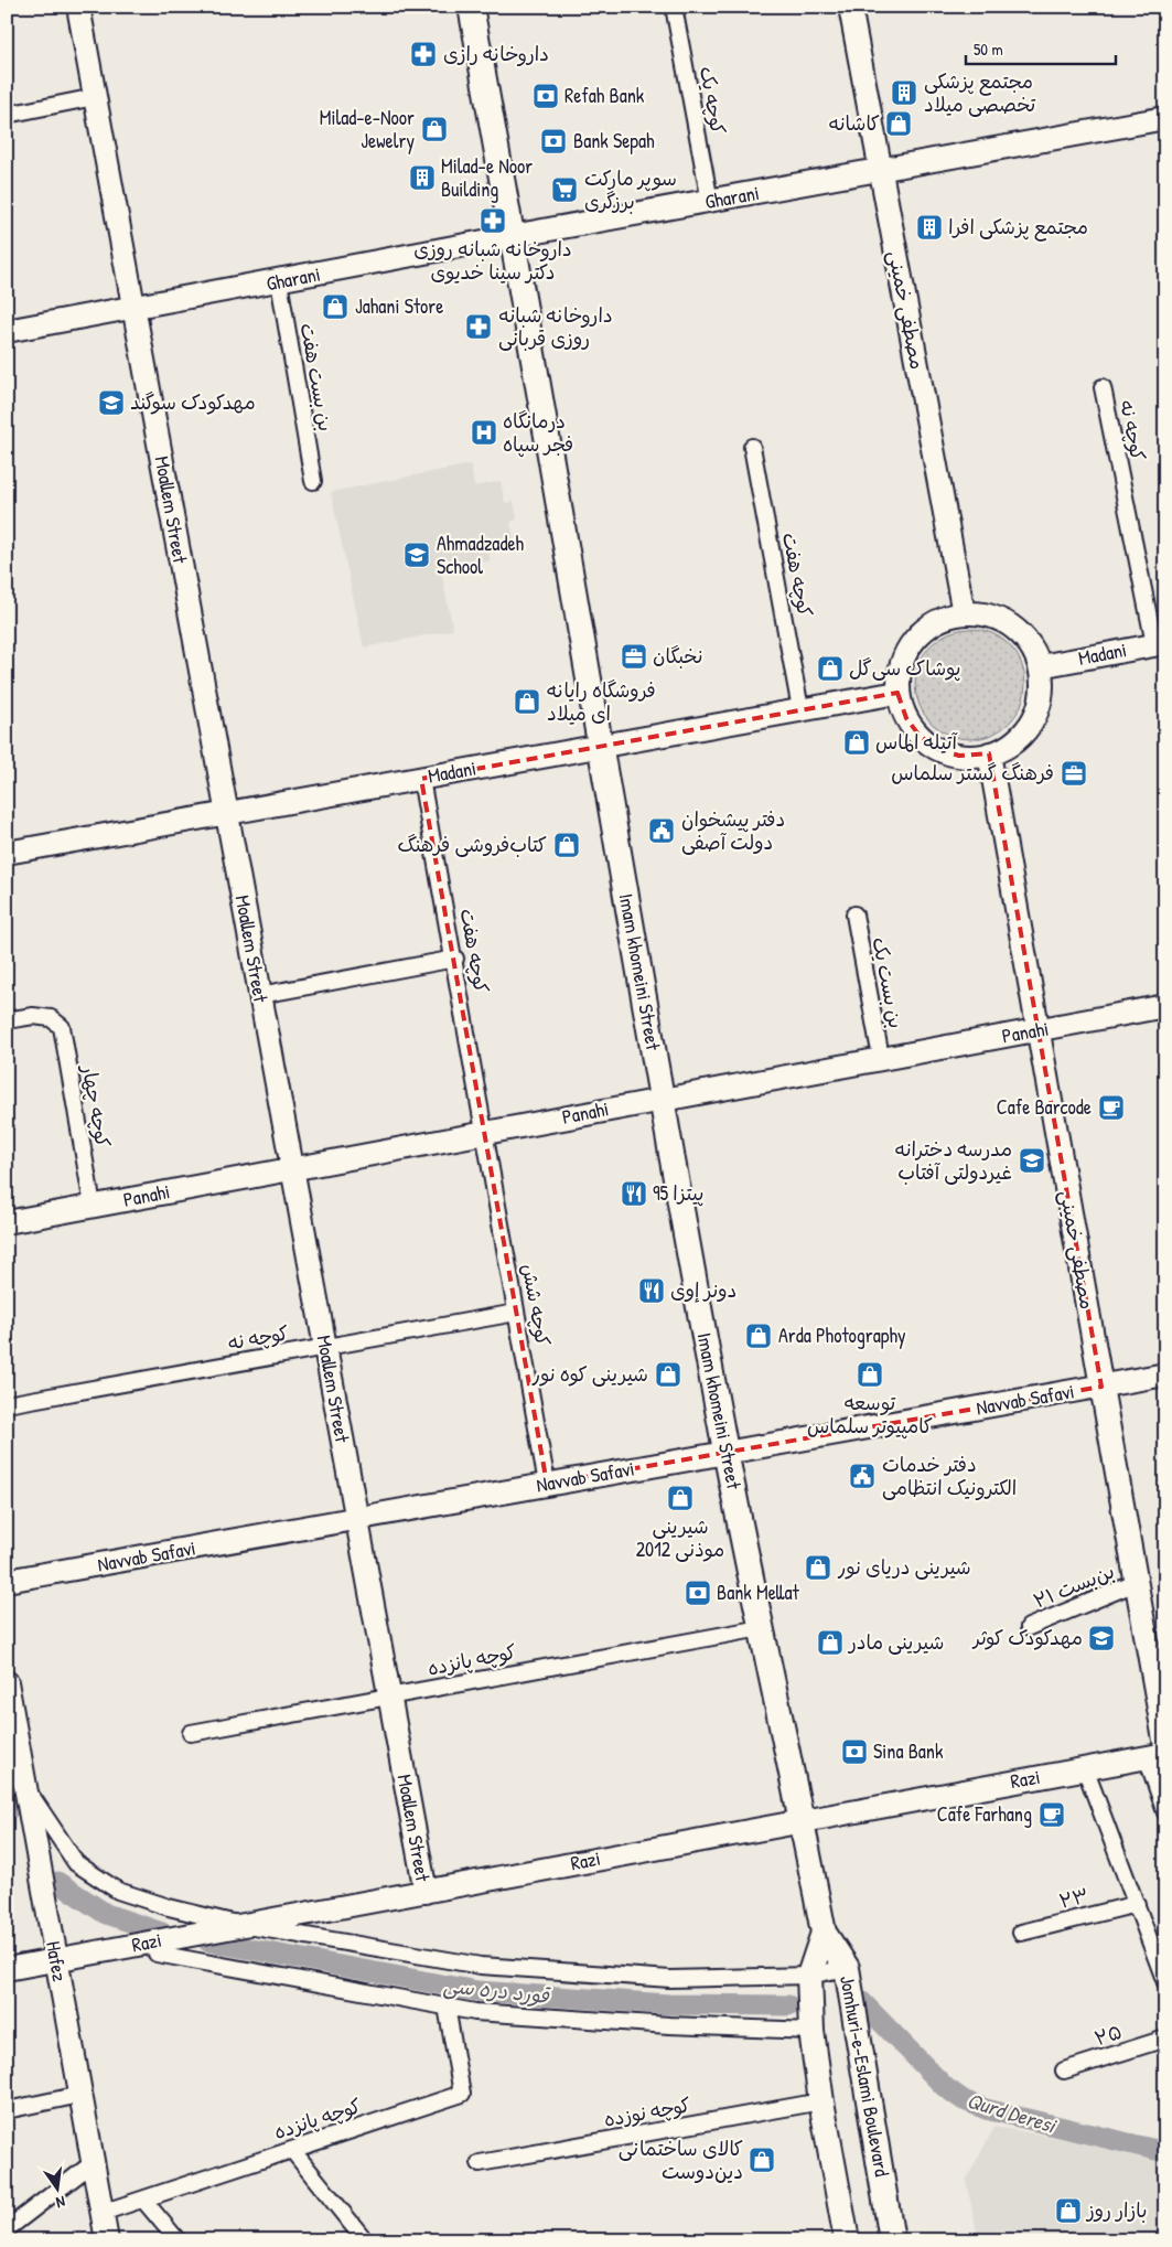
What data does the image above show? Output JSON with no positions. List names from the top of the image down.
{
  "streets": {
    "main road": ["Imam khomeini Street", "Jomhuri-e-Eslami Boulevard"],
    "street": [
      "کوچه یک",
      "Gharani",
      "مصطفی خمینی",
      "بن بست هفت",
      "کوچه نه",
      "Moallem Street",
      "کوچه هفت",
      "Madani",
      "بن بست یک",
      "Panahi",
      "کوچه چهار",
      "کوچه شش",
      "Navvab Safavi",
      "بن‌بست ۲۱",
      "کوچه پانزده",
      "Razi",
      "۲۳",
      "Hafez",
      "۲۵",
      "کوچه نوزده"
    ]
  },
  "crossings": [
    ["کوچه یک", "Gharani"],
    ["Gharani", "مصطفی خمینی"],
    ["Gharani", "بن بست هفت"],
    ["Gharani", "Moallem Street"],
    ["Gharani", "Imam khomeini Street"],
    ["مصطفی خمینی", "Madani"],
    ["مصطفی خمینی", "Panahi"],
    ["مصطفی خمینی", "Navvab Safavi"],
    ["مصطفی خمینی", "بن‌بست ۲۱"],
    ["مصطفی خمینی", "Razi"],
    ["کوچه نه", "Moallem Street"],
    ["کوچه نه", "Madani"],
    ["کوچه نه", "کوچه شش"],
    ["Moallem Street", "Madani"],
    ["Moallem Street", "Panahi"],
    ["Moallem Street", "Navvab Safavi"],
    ["Moallem Street", "کوچه پانزده"],
    ["Moallem Street", "Razi"],
    ["کوچه هفت", "Madani"],
    ["کوچه هفت", "Panahi"],
    ["کوچه هفت", "کوچه شش"],
    ["Madani", "Imam khomeini Street"],
    ["Imam khomeini Street", "Panahi"],
    ["Imam khomeini Street", "Navvab Safavi"],
    ["Imam khomeini Street", "کوچه پانزده"],
    ["Imam khomeini Street", "Razi"],
    ["Imam khomeini Street", "Jomhuri-e-Eslami Boulevard"],
    ["بن بست یک", "Panahi"],
    ["Panahi", "کوچه چهار"],
    ["Panahi", "کوچه شش"],
    ["کوچه شش", "Navvab Safavi"],
    ["کوچه پانزده", "Hafez"],
    ["Razi", "Hafez"],
    ["Jomhuri-e-Eslami Boulevard", "کوچه نوزده"]
  ],
  "water": ["قورد دره سی", "Qurd Deresi"],
  "places": {
    "pharmacy": ["داروخانه رازی", "داروخانه شبانه روزی دکتر سینا خدیوی", "داروخانه شبانه روزی قربانی"],
    "building": ["مجتمع پزشکی تخصصی میلاد", "Milad-e Noor Building", "مجتمع پزشکی افرا"],
    "bank": [
      "Refah Bank",
      "Bank Sepah",
      "Bank Mellat",
      "Sina Bank"
    ],
    "shop": [
      "کاشانه",
      "Milad-e-Noor Jewelry",
      "Jahani Store",
      "پوشاک سی‌گل",
      "فروشگاه رایانه ای میلاد",
      "آتیله الماس",
      "کتاب‌فروشی فرهنگ",
      "Arda Photography",
      "شیرینی کوه نور",
      "توسعه کامپیوتر سلماس",
      "شیرینی موذنی 2012",
      "شیرینی دریای نور",
      "شیرینی مادر",
      "کالای ساختمانی دین‌دوست",
      "بازار روز"
    ],
    "supermarket": ["سوپر مارکت برزگری"],
    "school or university": [
      "مهدکودک سوگند",
      "Ahmadzadeh School",
      "مدرسه دخترانه غیردولتی آفتاب",
      "مهدکودک کوثر"
    ],
    "hospital": ["درمانگاه فجر سپاه"],
    "office": ["نخبگان", "فرهنگ گستر سلماس"],
    "public building": ["دفتر پیشخوان دولت آصفی", "دفتر خدمات الکترونیک انتظامی"],
    "cafe": ["Cafe Barcode", "Cafe Farhang"],
    "restaurant": ["پیتزا 95", "دونر إوی"]
  },
  "scale_bar": "50 m",
  "north": "bottom"
}
